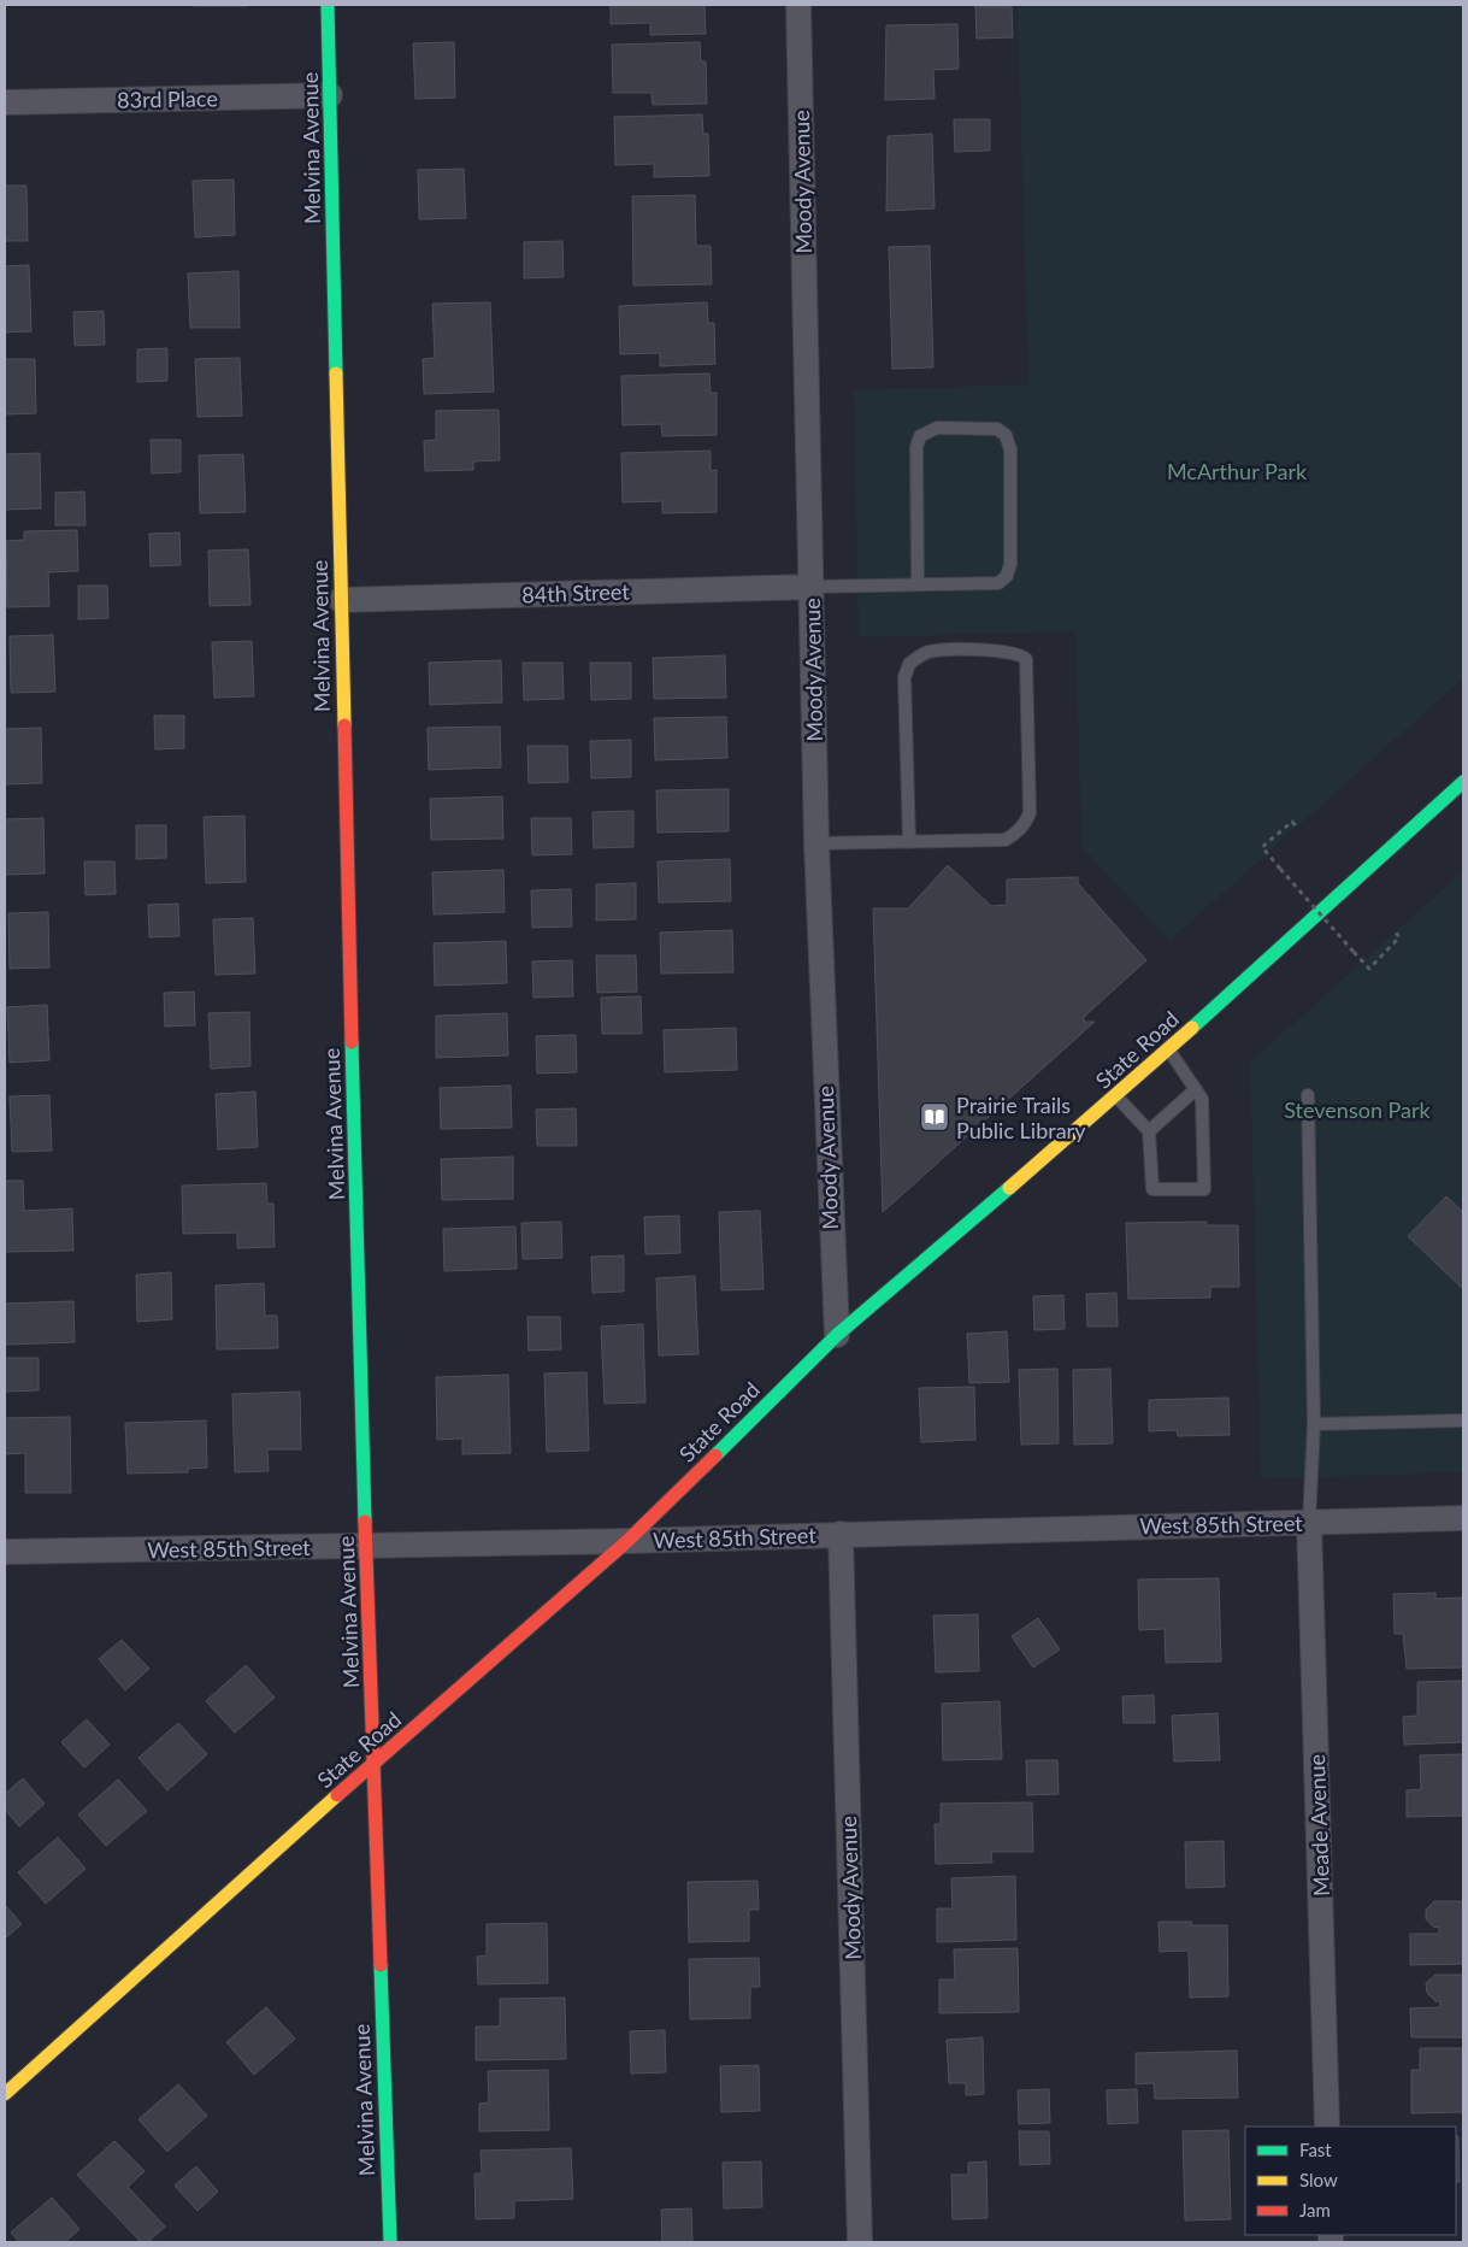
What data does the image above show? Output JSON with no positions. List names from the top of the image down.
{
  "streets": {
    "street": [
      "83rd Place",
      "Melvina Avenue",
      "Moody Avenue",
      "84th Street",
      "State Road",
      "West 85th Street",
      "Meade Avenue"
    ]
  },
  "crossings": [
    ["83rd Place", "Melvina Avenue"],
    ["Melvina Avenue", "84th Street"],
    ["Melvina Avenue", "State Road"],
    ["Melvina Avenue", "West 85th Street"],
    ["Moody Avenue", "84th Street"],
    ["Moody Avenue", "State Road"],
    ["Moody Avenue", "West 85th Street"],
    ["State Road", "West 85th Street"],
    ["West 85th Street", "Meade Avenue"]
  ],
  "parks": ["McArthur Park", "Stevenson Park"],
  "places": {
    "library": ["Prairie Trails Public Library"]
  },
  "legend": ["Fast", "Slow", "Jam"]
}
